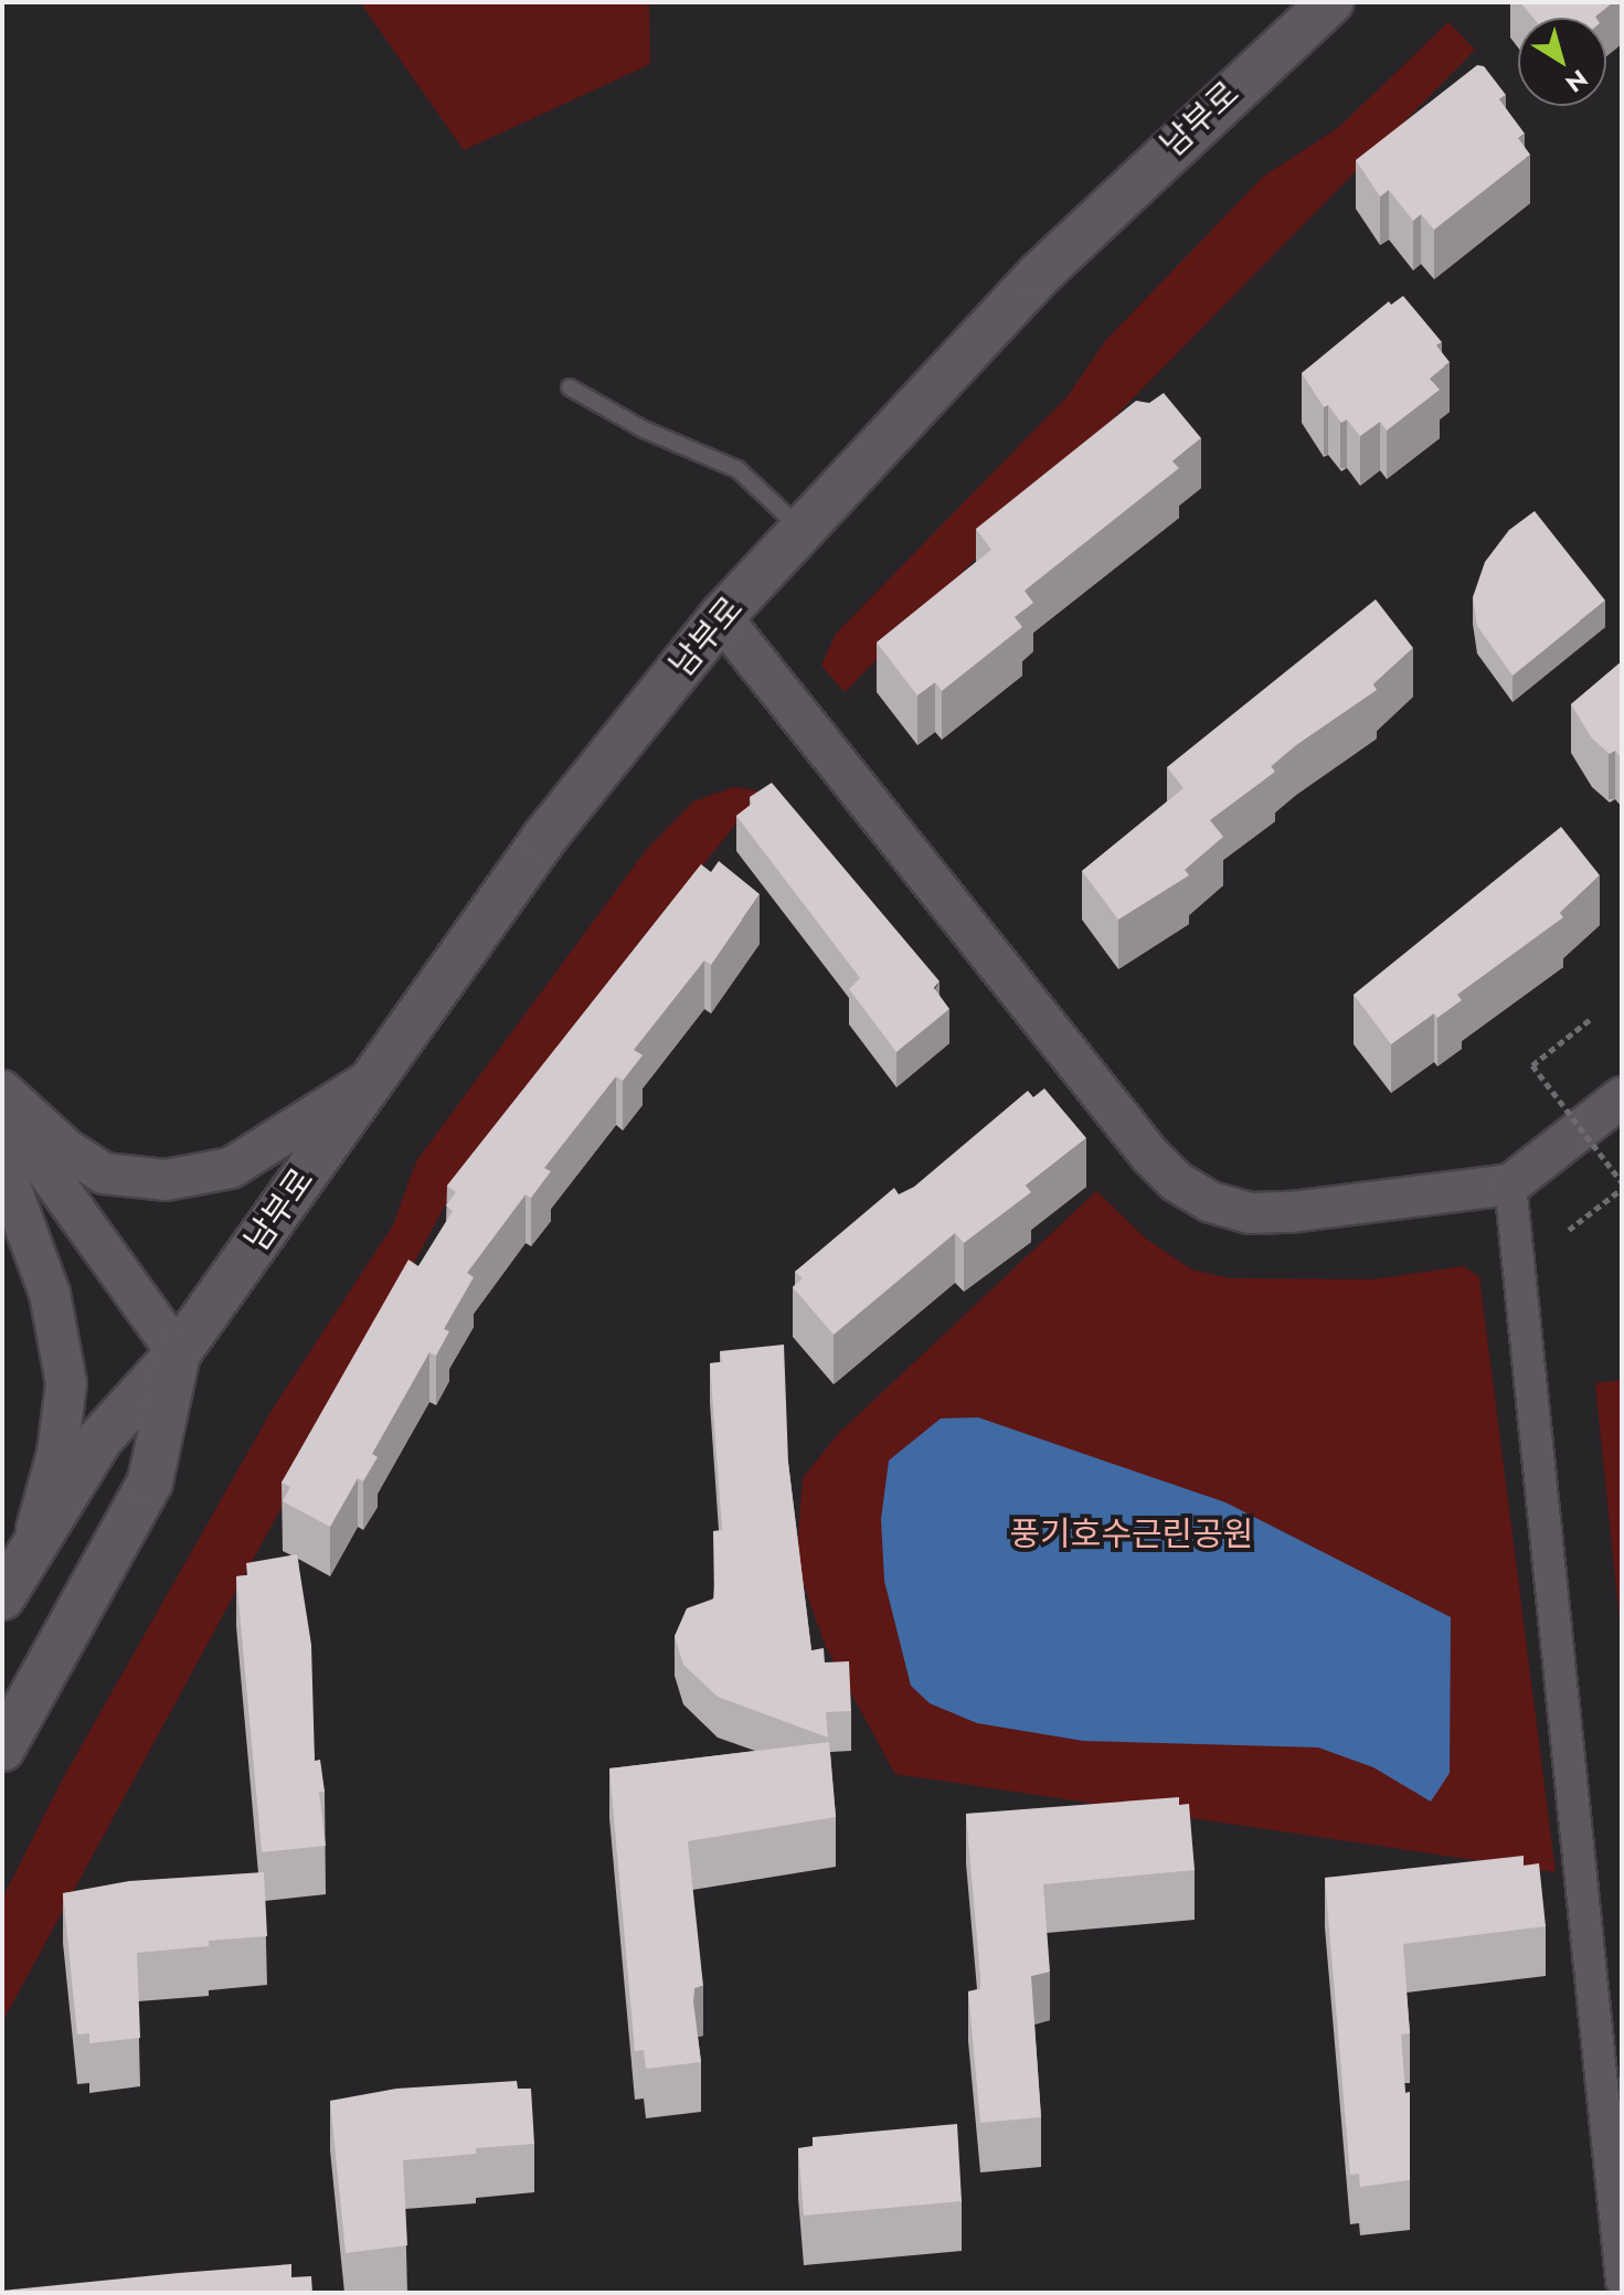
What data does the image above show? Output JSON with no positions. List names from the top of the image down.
{
  "streets": {
    "main road": ["남부로"]
  },
  "parks": ["풍기호수근린공원"],
  "north": "bottom right"
}
